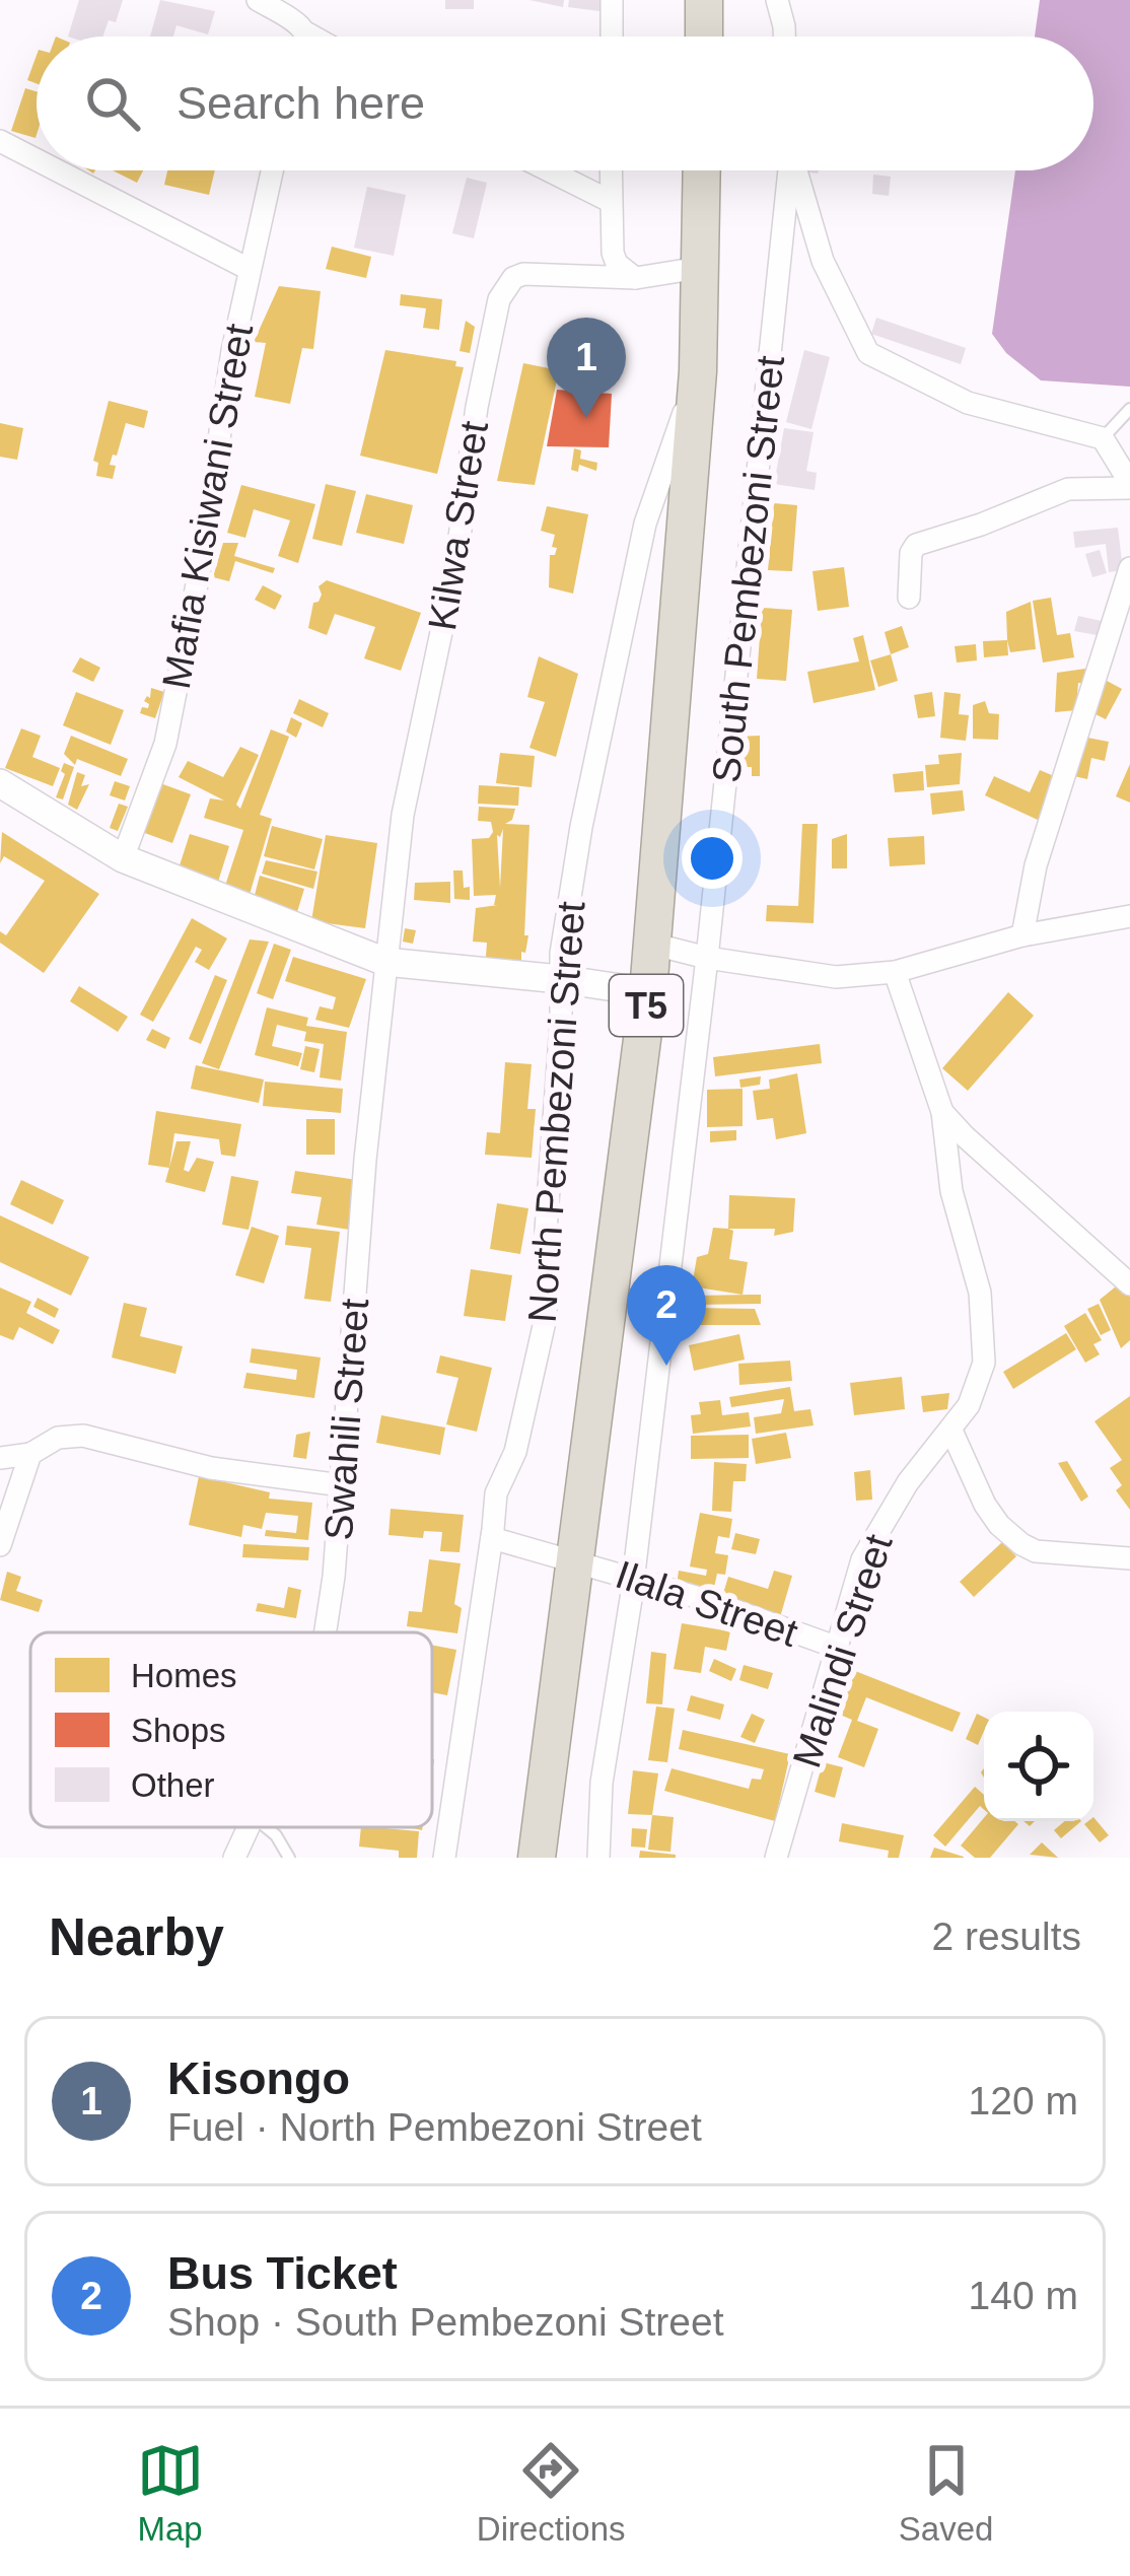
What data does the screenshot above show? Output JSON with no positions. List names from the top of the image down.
{
  "streets": {
    "highway": ["T5"],
    "street": [
      "Mafia Kisiwani Street",
      "Kilwa Street",
      "South Pembezoni Street",
      "North Pembezoni Street",
      "Swahili Street",
      "Ilala Street",
      "Malindi Street"
    ]
  },
  "crossings": [
    ["Kilwa Street", "T5"],
    ["Kilwa Street", "Swahili Street"],
    ["South Pembezoni Street", "Ilala Street"],
    ["T5", "North Pembezoni Street"],
    ["T5", "Ilala Street"],
    ["North Pembezoni Street", "Ilala Street"],
    ["Ilala Street", "Malindi Street"]
  ],
  "legend": ["Homes", "Shops", "Other"],
  "page": {
    "search": "Search here",
    "pins": ["1", "2"],
    "heading": ["Nearby", "2 results"],
    "list": [
      {
        "mark": "1",
        "name": "Kisongo",
        "note": "Fuel · North Pembezoni Street",
        "value": "120 m"
      },
      {
        "mark": "2",
        "name": "Bus Ticket",
        "note": "Shop · South Pembezoni Street",
        "value": "140 m"
      }
    ],
    "nav": ["Map", "Directions", "Saved"]
  }
}
